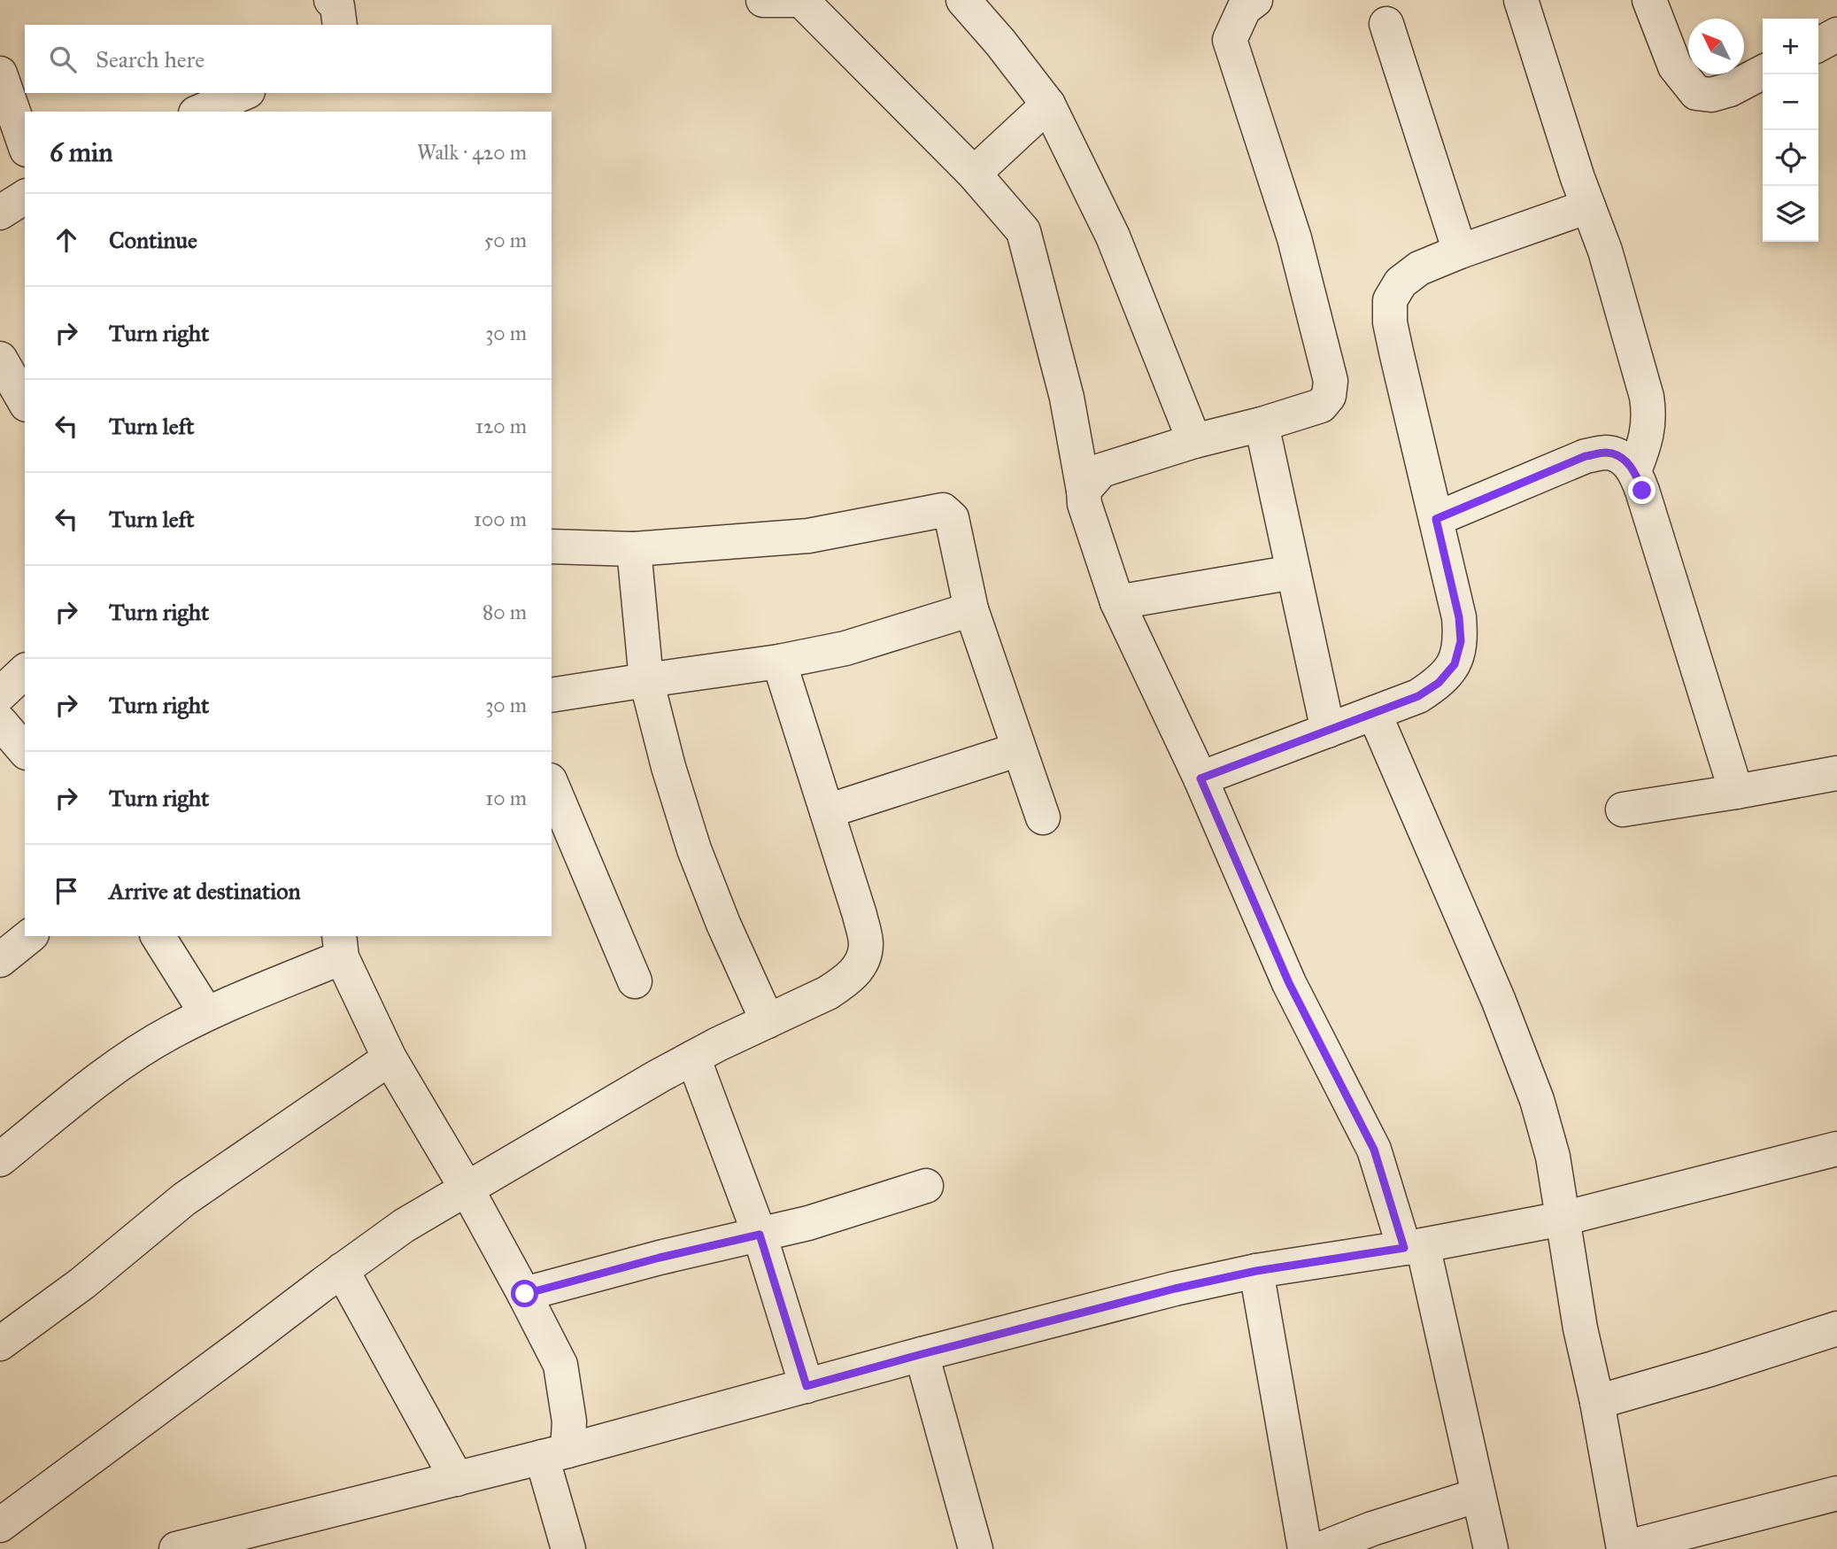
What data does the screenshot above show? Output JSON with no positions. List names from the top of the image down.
{
  "north": "top left",
  "page": {
    "map_buttons": ["+", "−"],
    "search": "Search here",
    "heading": ["6 min", "Walk · 420 m"],
    "list": [
      ["Continue", "50 m"],
      ["Turn right", "30 m"],
      ["Turn left", "120 m"],
      ["Turn left", "100 m"],
      ["Turn right", "80 m"],
      ["Turn right", "30 m"],
      ["Turn right", "10 m"],
      "Arrive at destination"
    ]
  }
}
